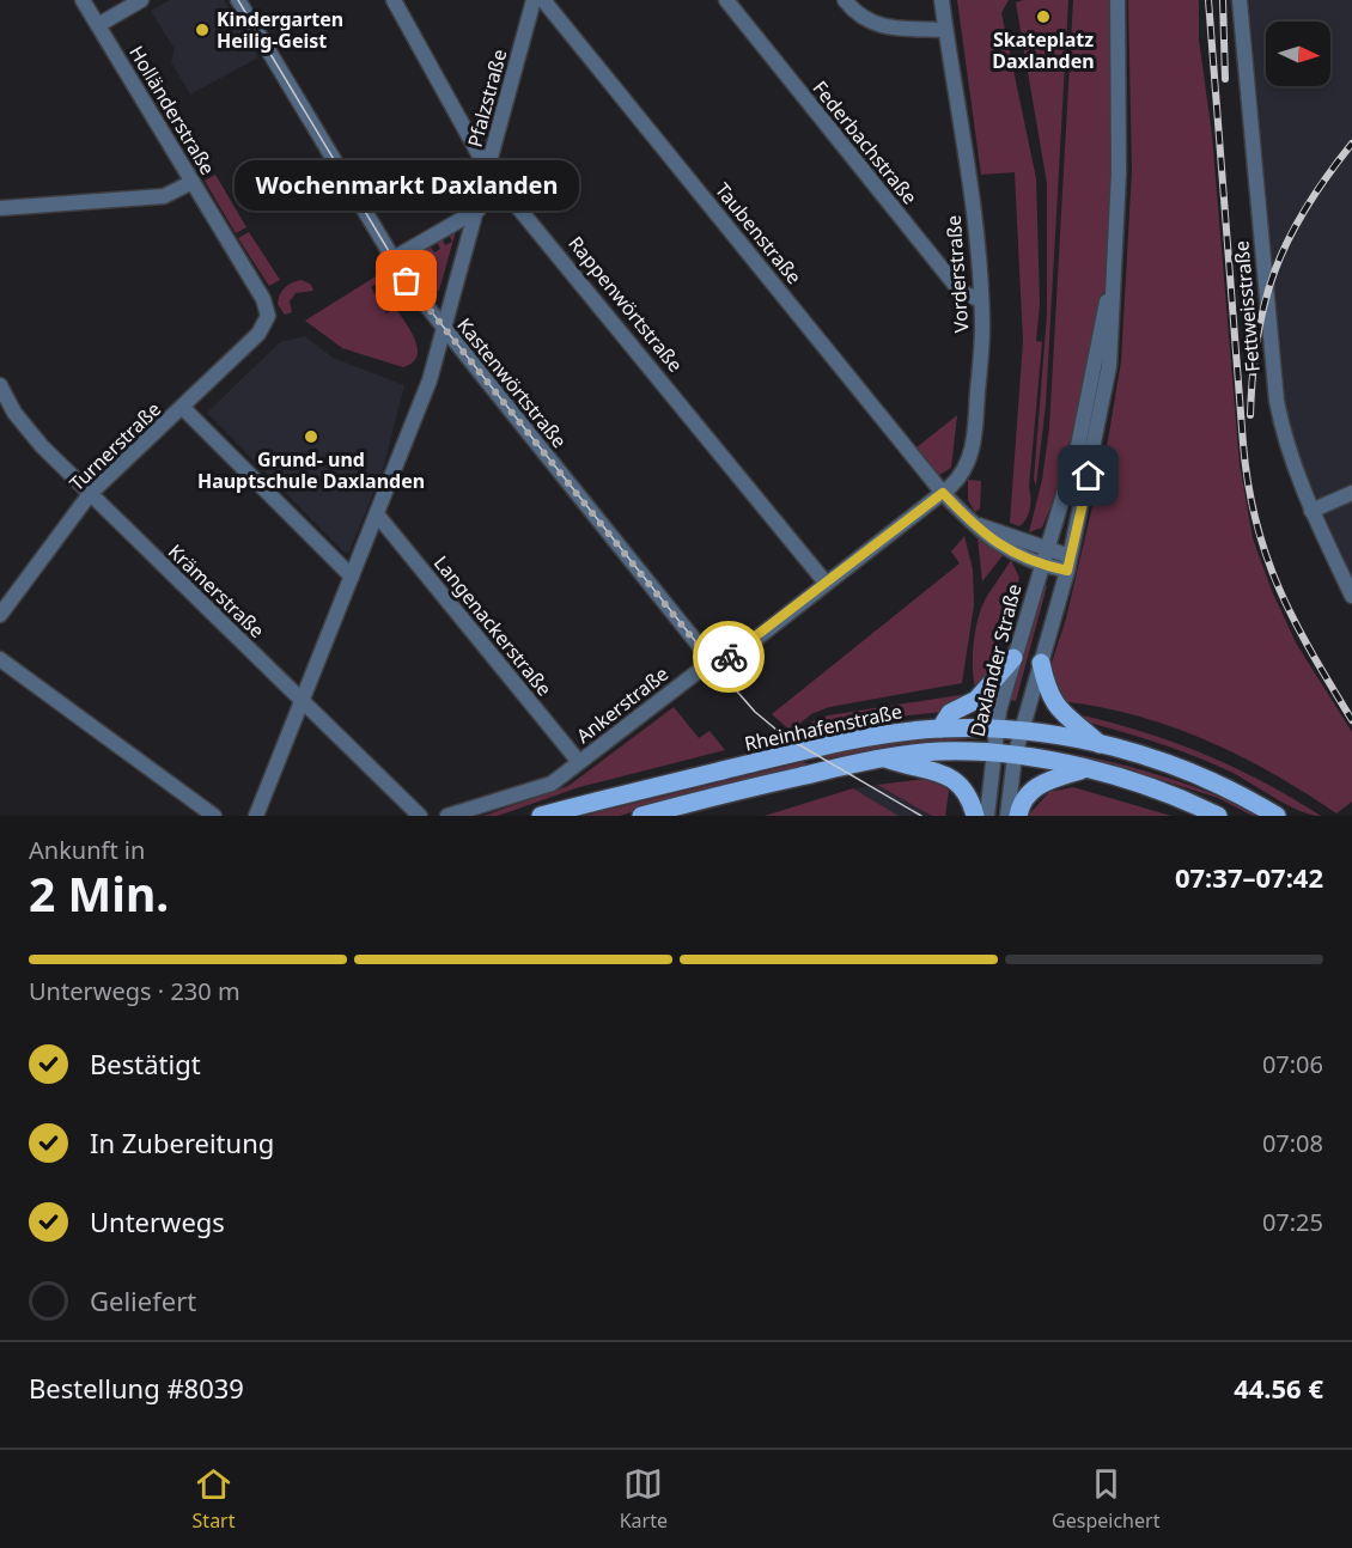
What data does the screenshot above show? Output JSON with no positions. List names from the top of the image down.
{
  "streets": {
    "main road": ["Rheinhafenstraße"],
    "street": [
      "Pfalzstraße",
      "Holländerstraße",
      "Federbachstraße",
      "Taubenstraße",
      "Vorderstraße",
      "Rappenwörtstraße",
      "Fettweisstraße",
      "Kastenwörtstraße",
      "Turnerstraße",
      "Krämerstraße",
      "Langenackerstraße",
      "Daxlander Straße",
      "Ankerstraße"
    ]
  },
  "crossings": [
    ["Pfalzstraße", "Rappenwörtstraße"],
    ["Pfalzstraße", "Kastenwörtstraße"],
    ["Pfalzstraße", "Krämerstraße"],
    ["Pfalzstraße", "Langenackerstraße"],
    ["Holländerstraße", "Turnerstraße"],
    ["Federbachstraße", "Vorderstraße"],
    ["Taubenstraße", "Vorderstraße"],
    ["Taubenstraße", "Ankerstraße"],
    ["Vorderstraße", "Ankerstraße"],
    ["Rappenwörtstraße", "Ankerstraße"],
    ["Kastenwörtstraße", "Ankerstraße"],
    ["Turnerstraße", "Krämerstraße"],
    ["Langenackerstraße", "Ankerstraße"],
    ["Daxlander Straße", "Rheinhafenstraße"]
  ],
  "places": [
    "Skateplatz Daxlanden",
    "Kindergarten Heilig-Geist",
    "Wochenmarkt Daxlanden",
    "Grund- und Hauptschule Daxlanden"
  ],
  "north": "right",
  "page": {
    "bubble": "Wochenmarkt Daxlanden",
    "heading": ["2 Min.", "Ankunft in", "07:37–07:42"],
    "panel": ["Bestellung #8039", "44.56 €"],
    "bar": "Unterwegs · 230 m",
    "list": [
      ["Bestätigt", "07:06"],
      ["In Zubereitung", "07:08"],
      ["Unterwegs", "07:25"],
      "Geliefert"
    ],
    "tabs": ["Start", "Karte", "Gespeichert"]
  }
}
